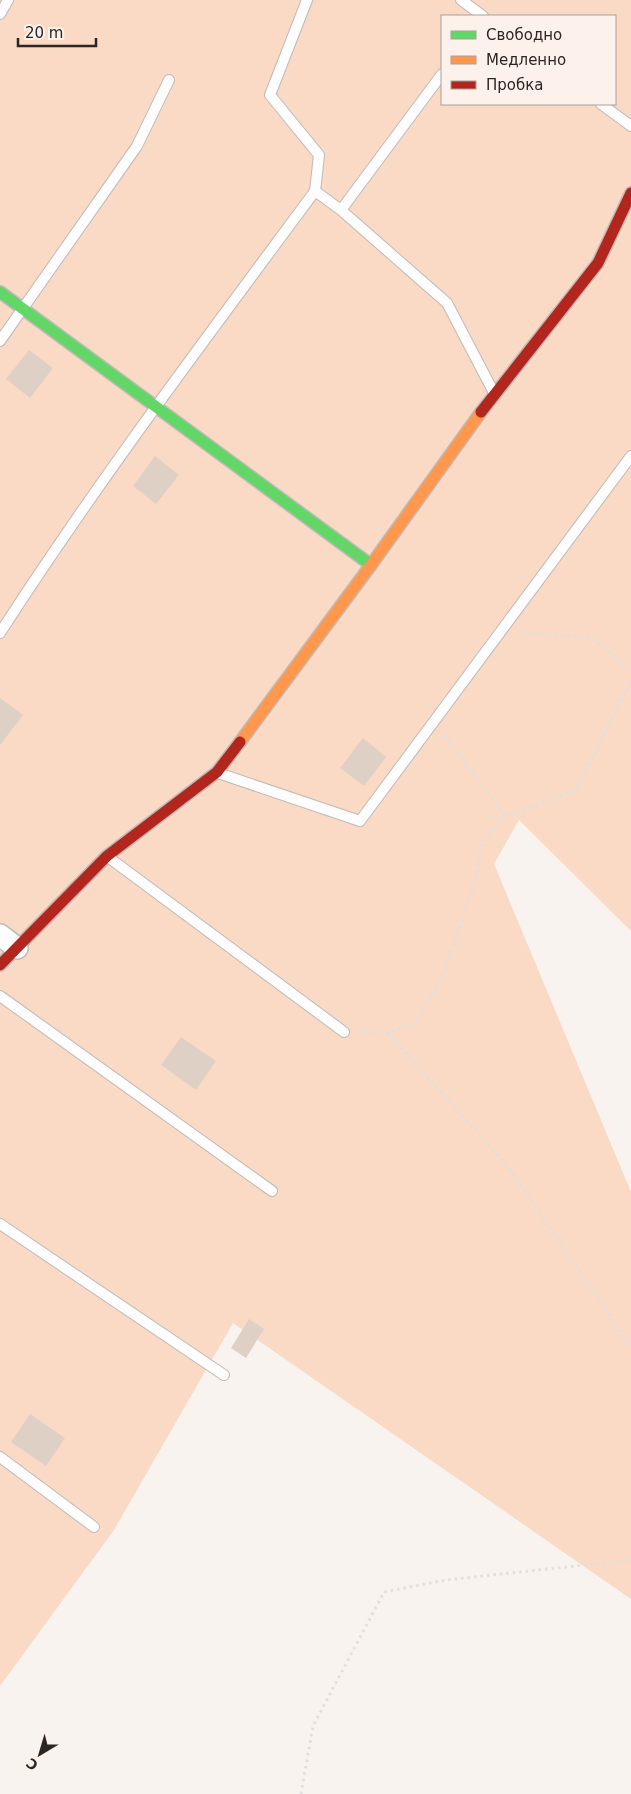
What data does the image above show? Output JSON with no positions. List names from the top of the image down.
{
  "legend": ["Свободно", "Медленно", "Пробка"],
  "scale_bar": "20 m",
  "north": "bottom left"
}
